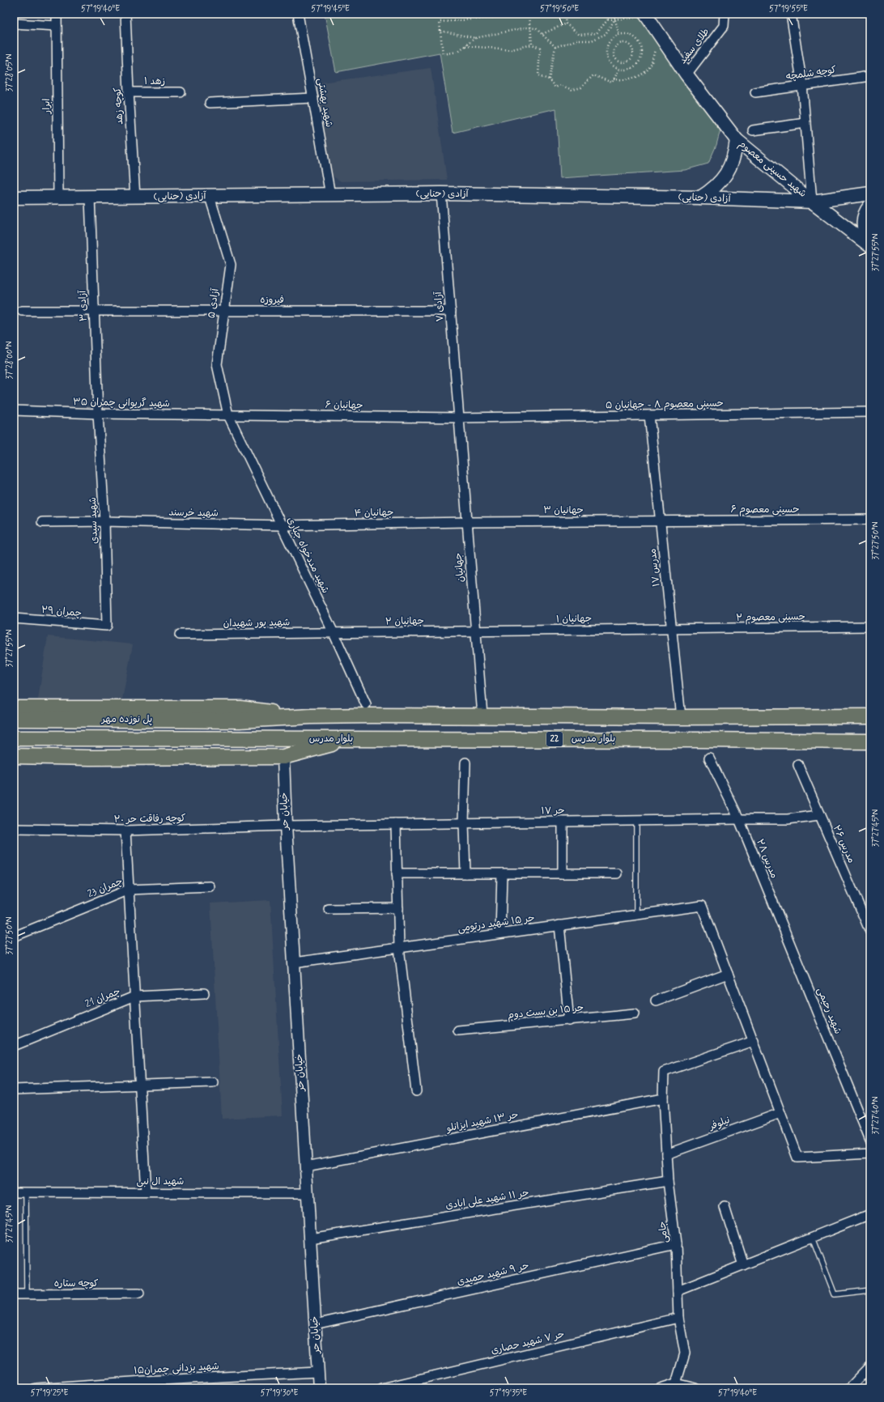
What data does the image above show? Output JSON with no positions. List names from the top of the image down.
{
  "streets": {
    "main road": [
      "شهید حسینی معصوم",
      "آزادی (حنایی)",
      "پل نوزده مهر",
      "بلوار مدرس",
      "22"
    ],
    "street": [
      "طلای سفید",
      "کوچه شلمچه",
      "زهد ۱",
      "شهید بهشتی",
      "ابرار",
      "کوچه زهد",
      "فیروزه",
      "آزادی ۵",
      "آزادی ۳",
      "آزادی ۷",
      "شهید گریوانی چمران ۳۵",
      "حسینی معصوم ۸ - جهانیان ۵",
      "جهانیان ۶",
      "حسینی معصوم ۶",
      "جهانیان ۳",
      "شهید خرسند",
      "جهانیان ۴",
      "شهید سیدی",
      "شهید مددخواه جباری",
      "جهانیان",
      "مدرس ۱۷",
      "چمران ۲۹",
      "حسینی معصوم ۲",
      "جهانیان ۱",
      "جهانیان ۲",
      "شهید پور شهیدان",
      "خیابان حر",
      "حر ۱۷",
      "کوچه رفاقت حر ۲۰",
      "مدرس ۲۶",
      "مدرس ۲۸",
      "چمران 23",
      "حر ۱۵ شهید درتومی",
      "چمران 21",
      "شهید رحیمی",
      "حر ۱۵ بن بست دوم",
      "حر ۱۳ شهید ایزانلو",
      "نیلوفر",
      "شهید ال نبی",
      "حر ۱۱ شهید علی ابادی",
      "جامی",
      "حر ۹ شهید حمیدی",
      "کوچه ستاره",
      "حر ۷ شهید حصاری",
      "شهید یزدانی چمران۱۵"
    ]
  },
  "crossings": [
    ["طلای سفید", "شهید حسینی معصوم"],
    ["زهد ۱", "کوچه زهد"],
    ["شهید بهشتی", "آزادی (حنایی)"],
    ["ابرار", "آزادی (حنایی)"],
    ["کوچه زهد", "آزادی (حنایی)"],
    ["شهید حسینی معصوم", "آزادی (حنایی)"],
    ["آزادی (حنایی)", "آزادی ۵"],
    ["آزادی (حنایی)", "آزادی ۳"],
    ["آزادی (حنایی)", "آزادی ۷"],
    ["فیروزه", "آزادی ۵"],
    ["فیروزه", "آزادی ۳"],
    ["فیروزه", "آزادی ۷"],
    ["آزادی ۵", "شهید گریوانی چمران ۳۵"],
    ["آزادی ۵", "جهانیان ۶"],
    ["آزادی ۵", "شهید مددخواه جباری"],
    ["آزادی ۳", "شهید گریوانی چمران ۳۵"],
    ["آزادی ۳", "شهید سیدی"],
    ["آزادی ۷", "حسینی معصوم ۸ - جهانیان ۵"],
    ["آزادی ۷", "جهانیان ۶"],
    ["آزادی ۷", "جهانیان"],
    ["شهید گریوانی چمران ۳۵", "جهانیان ۶"],
    ["شهید گریوانی چمران ۳۵", "شهید سیدی"],
    ["شهید گریوانی چمران ۳۵", "شهید مددخواه جباری"],
    ["حسینی معصوم ۸ - جهانیان ۵", "جهانیان ۶"],
    ["حسینی معصوم ۸ - جهانیان ۵", "جهانیان"],
    ["حسینی معصوم ۸ - جهانیان ۵", "مدرس ۱۷"],
    ["جهانیان ۶", "شهید مددخواه جباری"],
    ["جهانیان ۶", "جهانیان"],
    ["حسینی معصوم ۶", "جهانیان ۳"],
    ["حسینی معصوم ۶", "مدرس ۱۷"],
    ["جهانیان ۳", "جهانیان ۴"],
    ["جهانیان ۳", "جهانیان"],
    ["جهانیان ۳", "مدرس ۱۷"],
    ["شهید خرسند", "جهانیان ۴"],
    ["شهید خرسند", "شهید سیدی"],
    ["شهید خرسند", "شهید مددخواه جباری"],
    ["جهانیان ۴", "شهید مددخواه جباری"],
    ["جهانیان ۴", "جهانیان"],
    ["شهید سیدی", "چمران ۲۹"],
    ["شهید مددخواه جباری", "جهانیان ۲"],
    ["شهید مددخواه جباری", "شهید پور شهیدان"],
    ["جهانیان", "جهانیان ۱"],
    ["جهانیان", "جهانیان ۲"],
    ["مدرس ۱۷", "حسینی معصوم ۲"],
    ["مدرس ۱۷", "جهانیان ۱"],
    ["حسینی معصوم ۲", "جهانیان ۱"],
    ["جهانیان ۱", "جهانیان ۲"],
    ["جهانیان ۲", "شهید پور شهیدان"],
    ["پل نوزده مهر", "بلوار مدرس"],
    ["خیابان حر", "حر ۱۷"],
    ["خیابان حر", "کوچه رفاقت حر ۲۰"],
    ["خیابان حر", "حر ۱۵ شهید درتومی"],
    ["خیابان حر", "حر ۱۳ شهید ایزانلو"],
    ["خیابان حر", "شهید ال نبی"],
    ["خیابان حر", "حر ۱۱ شهید علی ابادی"],
    ["خیابان حر", "حر ۹ شهید حمیدی"],
    ["خیابان حر", "شهید یزدانی چمران۱۵"],
    ["حر ۱۷", "کوچه رفاقت حر ۲۰"],
    ["حر ۱۷", "مدرس ۲۶"],
    ["حر ۱۷", "مدرس ۲۸"],
    ["مدرس ۲۸", "شهید رحیمی"],
    ["حر ۱۳ شهید ایزانلو", "جامی"],
    ["نیلوفر", "جامی"],
    ["حر ۱۱ شهید علی ابادی", "جامی"],
    ["جامی", "حر ۹ شهید حمیدی"],
    ["جامی", "حر ۷ شهید حصاری"]
  ],
  "coordinates": [
    "57°19'40\"E",
    "57°19'45\"E",
    "57°19'50\"E",
    "57°19'55\"E",
    "37°28'05\"N",
    "37°27'55\"N",
    "37°28'00\"N",
    "37°27'50\"N",
    "37°27'45\"N",
    "37°27'40\"N",
    "57°19'25\"E",
    "57°19'30\"E",
    "57°19'35\"E"
  ]
}
